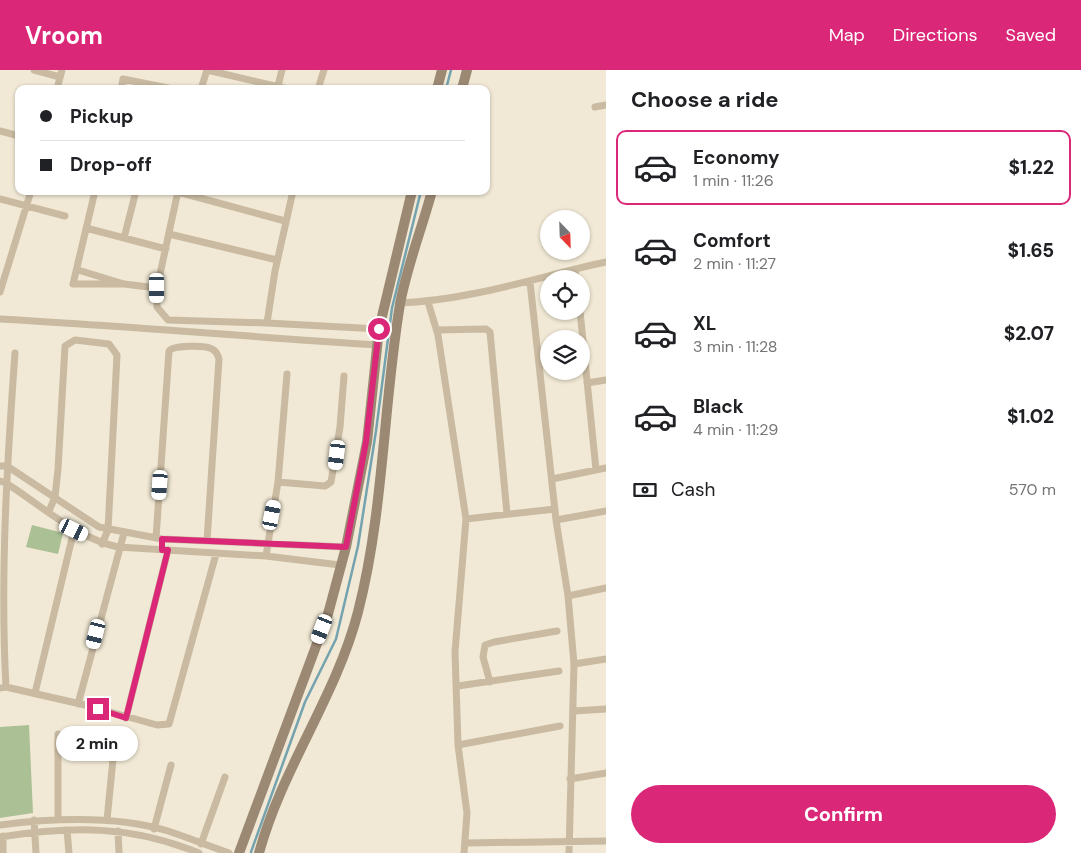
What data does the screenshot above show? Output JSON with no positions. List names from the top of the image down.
{
  "north": "bottom right",
  "page": {
    "header": "Vroom",
    "nav": ["Map", "Directions", "Saved"],
    "heading": "Choose a ride",
    "banner": ["Pickup", "Drop-off"],
    "list": [
      {
        "name": "Economy",
        "note": "1 min · 11:26",
        "value": "$1.22"
      },
      {
        "name": "Comfort",
        "note": "2 min · 11:27",
        "value": "$1.65"
      },
      {
        "name": "XL",
        "note": "3 min · 11:28",
        "value": "$2.07"
      },
      {
        "name": "Black",
        "note": "4 min · 11:29",
        "value": "$1.02"
      }
    ],
    "pay": ["Cash", "570 m"],
    "bubble": "2 min",
    "buttons": "Confirm"
  }
}
